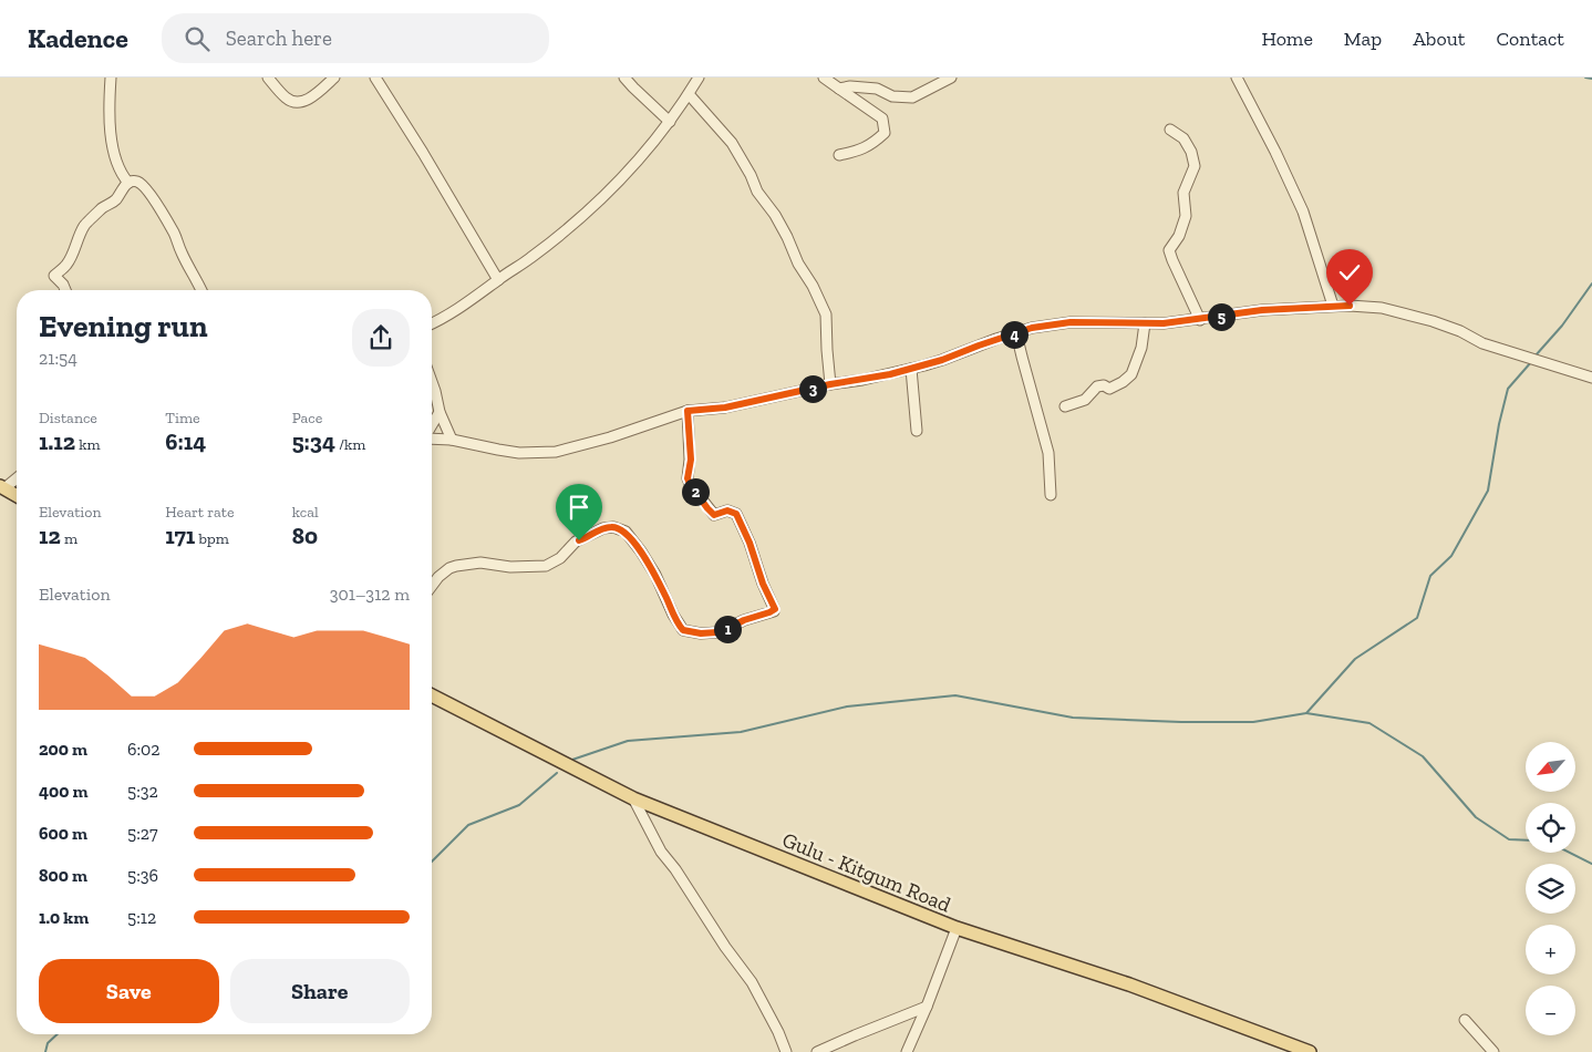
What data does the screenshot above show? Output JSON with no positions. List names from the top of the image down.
{
  "streets": {
    "main road": ["Gulu - Kitgum Road"]
  },
  "north": "bottom left",
  "page": {
    "header": "Kadence",
    "search": "Search here",
    "nav": [
      "Home",
      "Map",
      "About",
      "Contact"
    ],
    "heading": ["Evening run", "21:54"],
    "pins": [
      "5",
      "4",
      "3",
      "2",
      "1"
    ],
    "stats": [
      ["Distance", "1.12 km"],
      ["Time", "6:14"],
      ["Pace", "5:34 /km"],
      ["Elevation", "12 m"],
      ["Heart rate", "171 bpm"],
      ["kcal", "80"]
    ],
    "chart": ["Elevation", "301–312 m"],
    "list": [
      {
        "name": "200 m",
        "note": "6:02"
      },
      {
        "name": "400 m",
        "note": "5:32"
      },
      {
        "name": "600 m",
        "note": "5:27"
      },
      {
        "name": "800 m",
        "note": "5:36"
      },
      {
        "name": "1.0 km",
        "note": "5:12"
      }
    ],
    "map_buttons": ["+", "−"],
    "buttons": ["Save", "Share"]
  }
}
